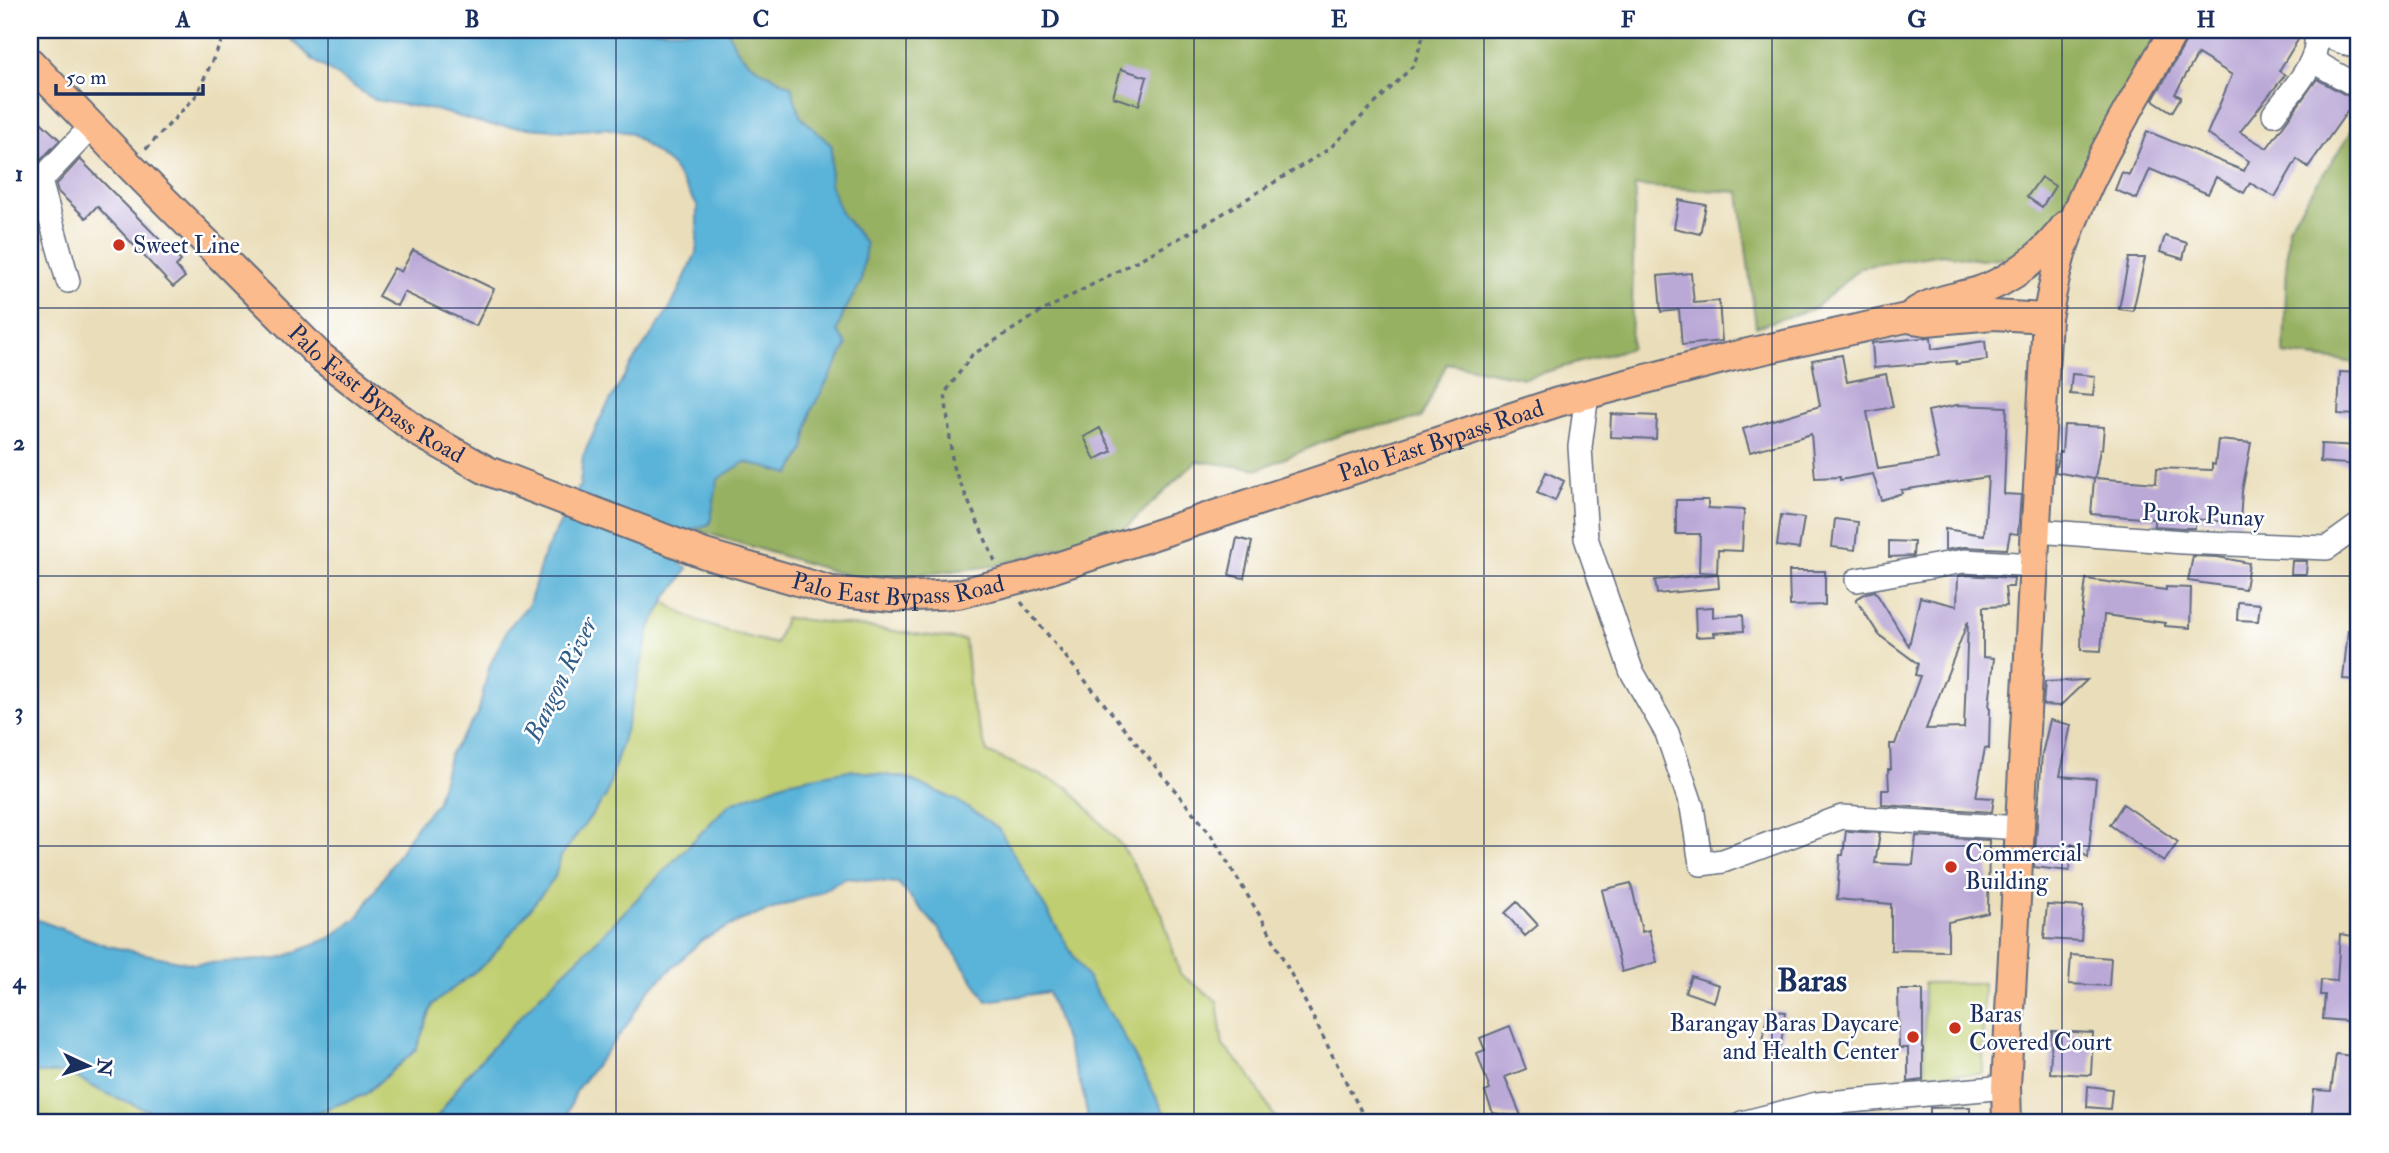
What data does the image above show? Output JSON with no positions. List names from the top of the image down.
{
  "streets": {
    "main road": ["Palo East Bypass Road"],
    "street": ["Purok Punay"]
  },
  "districts": ["Baras"],
  "water": ["Bangon River"],
  "places": [
    "Sweet Line",
    "Commercial Building",
    "Baras Covered Court",
    "Barangay Baras Daycare and Health Center"
  ],
  "scale_bar": "50 m",
  "north": "right",
  "grid": {
    "columns": [
      "A",
      "B",
      "C",
      "D",
      "E",
      "F",
      "G",
      "H"
    ],
    "rows": [
      "1",
      "2",
      "3",
      "4"
    ]
  }
}
